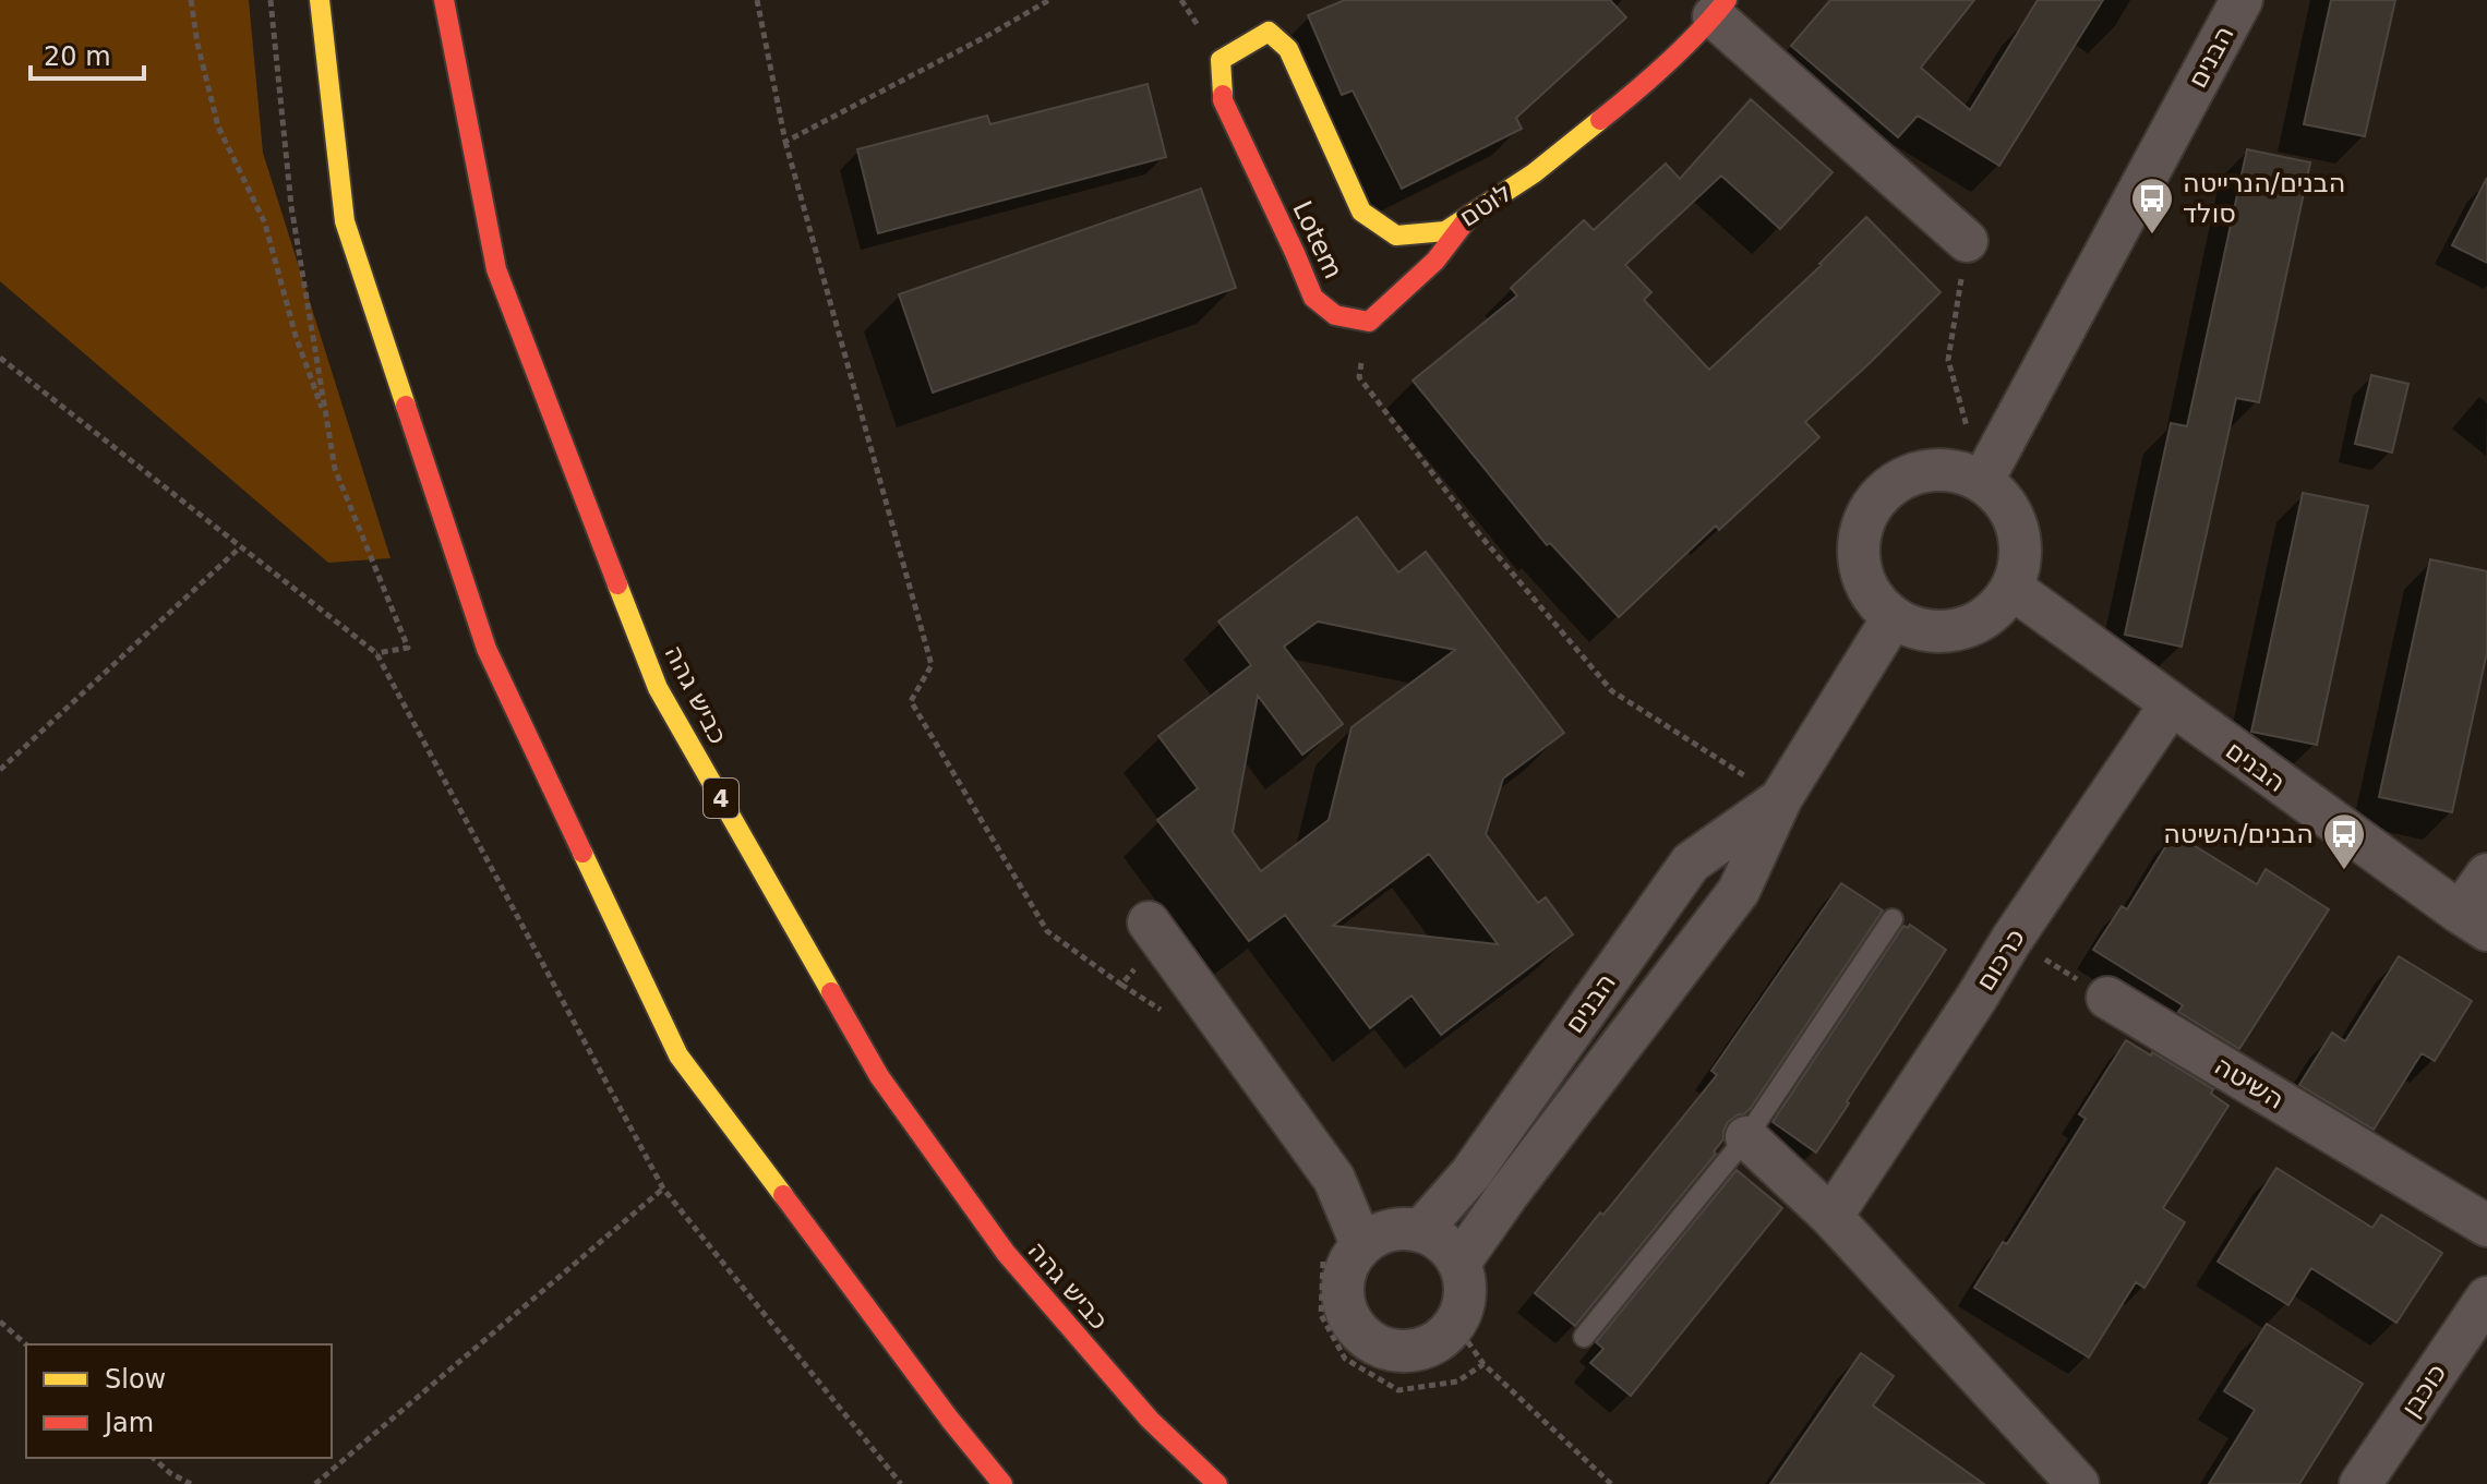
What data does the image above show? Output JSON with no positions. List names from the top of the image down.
{
  "streets": {
    "main road": [
      "לוטם",
      "Lotem",
      "כביש גהה",
      "4"
    ],
    "street": [
      "הבנים",
      "כרכום",
      "השיטה",
      "כוכבן"
    ]
  },
  "crossings": [
    ["הבנים", "כרכום"],
    ["לוטם", "Lotem"]
  ],
  "places": {
    "bus stop": ["הבנים/הנרייטה סולד", "הבנים/השיטה"]
  },
  "legend": ["Slow", "Jam"],
  "scale_bar": "20 m"
}
